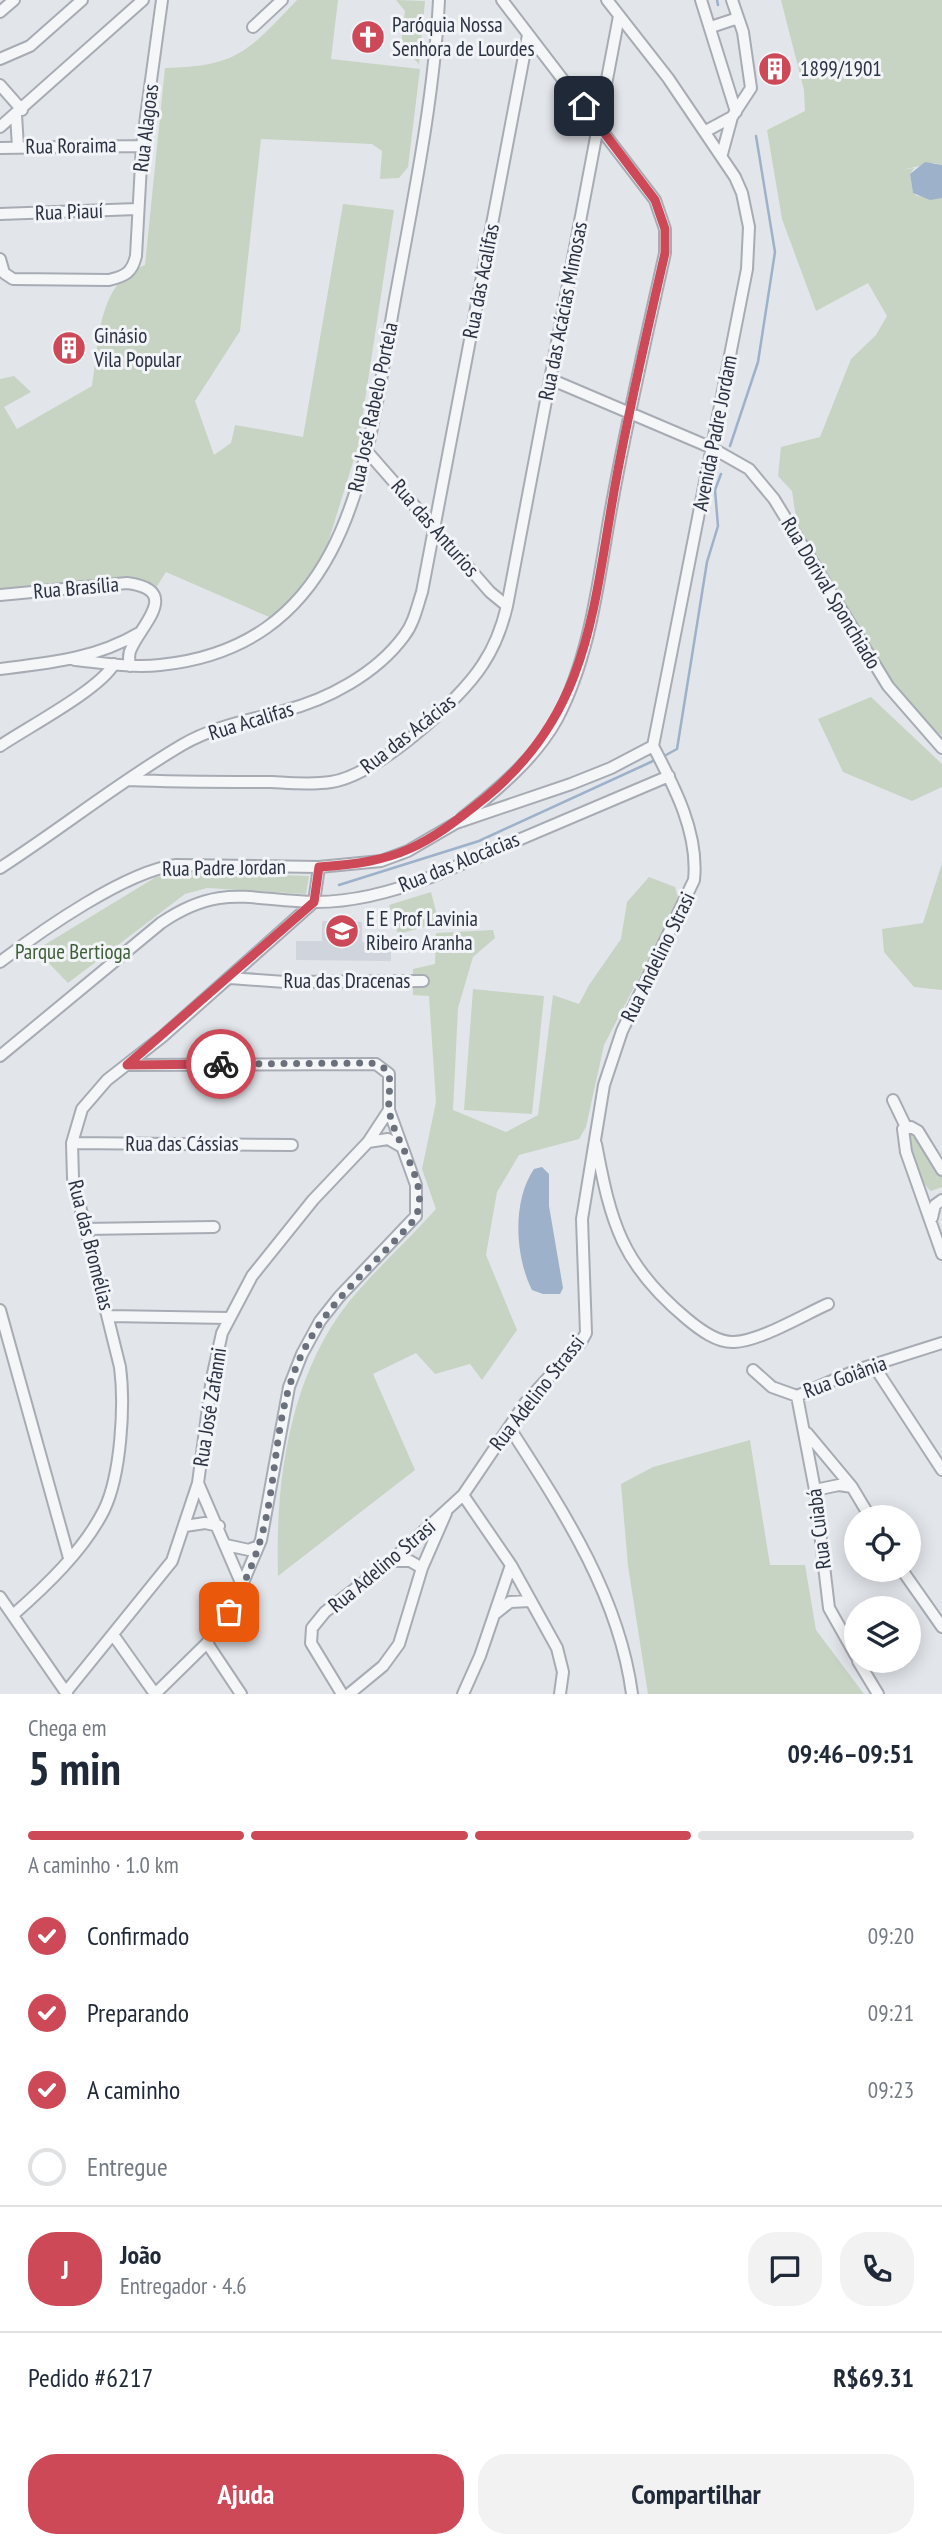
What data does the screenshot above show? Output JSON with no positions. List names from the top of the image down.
{
  "streets": {
    "street": [
      "Rua Alagoas",
      "Rua Roraima",
      "Rua Piauí",
      "Rua das Acalifas",
      "Rua das Acácias Mimosas",
      "Rua José Rabelo Portela",
      "Avenida Padre Jordam",
      "Rua das Anturios",
      "Rua Brasília",
      "Rua Dorival Sponchiado",
      "Rua Acalifas",
      "Rua das Acácias",
      "Rua das Alocácias",
      "Rua Padre Jordan",
      "Rua Andelino Strasi",
      "Rua das Dracenas",
      "Rua das Cássias",
      "Rua das Bromélias",
      "Rua Goiânia",
      "Rua Adelino Strassi",
      "Rua José Zafanni",
      "Rua Cuiabá",
      "Rua Adelino Strasi"
    ]
  },
  "crossings": [
    ["Rua Alagoas", "Rua Roraima"],
    ["Rua Alagoas", "Rua Piauí"],
    ["Rua das Acalifas", "Rua das Anturios"],
    ["Rua das Acalifas", "Rua Acalifas"],
    ["Rua das Acácias Mimosas", "Avenida Padre Jordam"],
    ["Rua das Acácias Mimosas", "Rua das Anturios"],
    ["Rua das Acácias Mimosas", "Rua Dorival Sponchiado"],
    ["Rua das Acácias Mimosas", "Rua das Acácias"],
    ["Rua José Rabelo Portela", "Rua das Anturios"],
    ["Rua José Rabelo Portela", "Rua Brasília"],
    ["Avenida Padre Jordam", "Rua Dorival Sponchiado"],
    ["Avenida Padre Jordam", "Rua Andelino Strasi"],
    ["Rua das Anturios", "Rua Acalifas"],
    ["Rua das Anturios", "Rua das Acácias"],
    ["Rua Acalifas", "Rua das Acácias"],
    ["Rua das Alocácias", "Rua Andelino Strasi"],
    ["Rua das Alocácias", "Rua das Bromélias"],
    ["Rua Andelino Strasi", "Rua Adelino Strassi"],
    ["Rua das Dracenas", "Rua das Bromélias"],
    ["Rua das Cássias", "Rua das Bromélias"],
    ["Rua Goiânia", "Rua Cuiabá"],
    ["Rua Adelino Strassi", "Rua Adelino Strasi"]
  ],
  "parks": ["Parque Bertioga"],
  "places": {
    "church": ["Paróquia Nossa Senhora de Lourdes"],
    "building": ["1899/1901", "Ginásio Vila Popular"],
    "school or university": ["E E Prof Lavinia Ribeiro Aranha"]
  },
  "page": {
    "heading": ["5 min", "Chega em", "09:46–09:51"],
    "panel": [
      "João",
      "Entregador · 4.6",
      "Pedido #6217",
      "R$69.31"
    ],
    "bar": "A caminho · 1.0 km",
    "list": [
      ["Confirmado", "09:20"],
      ["Preparando", "09:21"],
      ["A caminho", "09:23"],
      "Entregue"
    ],
    "round": "J",
    "buttons": ["Ajuda", "Compartilhar"]
  }
}
